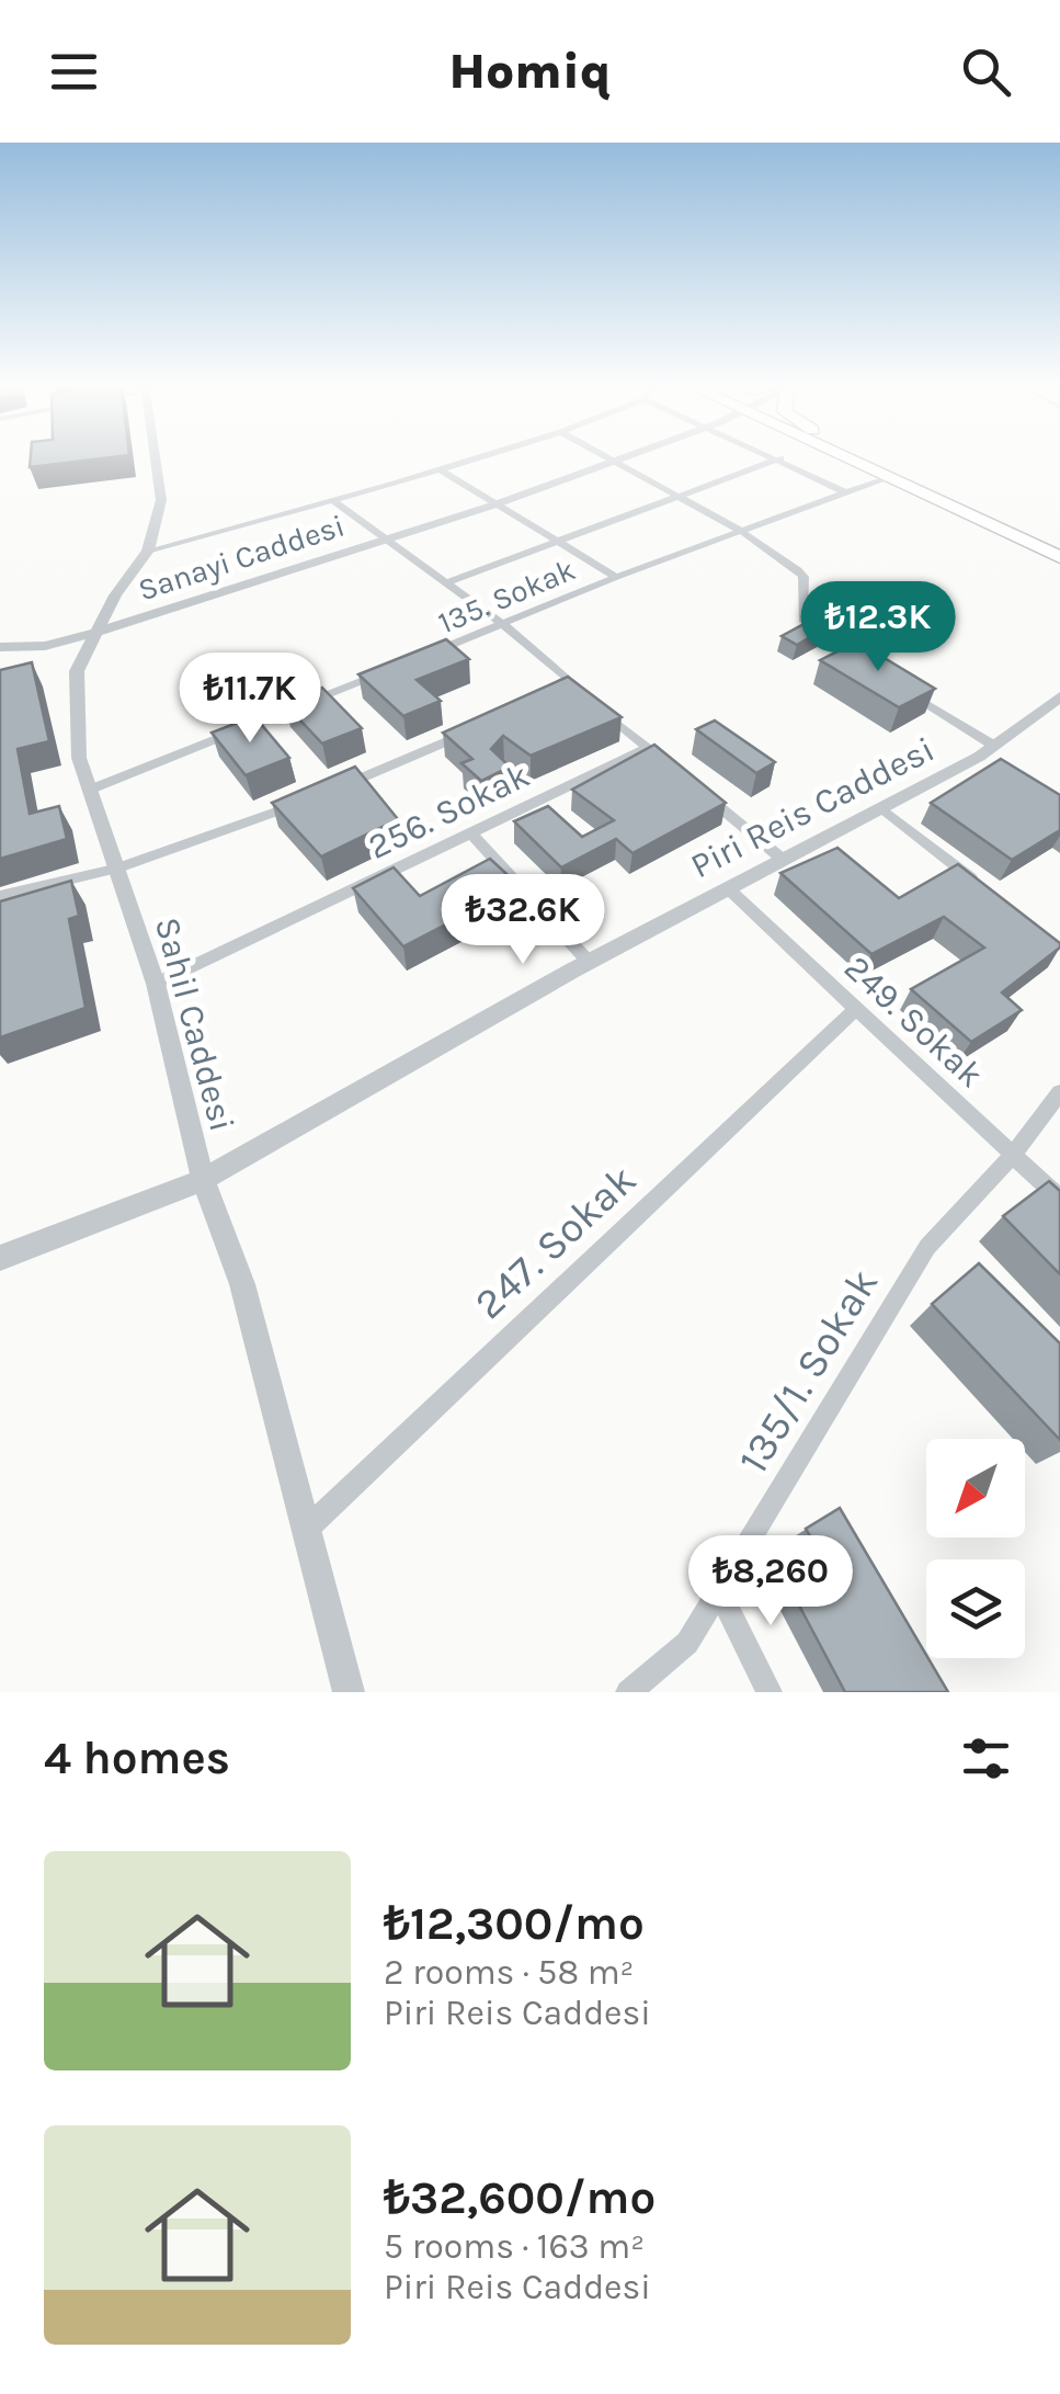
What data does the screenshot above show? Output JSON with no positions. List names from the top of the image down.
{
  "streets": {
    "street": [
      "Sanayi Caddesi",
      "135. Sokak",
      "Piri Reis Caddesi",
      "256. Sokak",
      "249. Sokak",
      "Sahil Caddesi",
      "247. Sokak",
      "135/1. Sokak"
    ]
  },
  "crossings": [
    ["Sanayi Caddesi", "Sahil Caddesi"],
    ["Piri Reis Caddesi", "249. Sokak"],
    ["Piri Reis Caddesi", "Sahil Caddesi"],
    ["256. Sokak", "Sahil Caddesi"],
    ["249. Sokak", "247. Sokak"],
    ["249. Sokak", "135/1. Sokak"],
    ["Sahil Caddesi", "247. Sokak"]
  ],
  "north": "bottom left",
  "page": {
    "header": "Homiq",
    "price": [
      "₺12.3K",
      "₺11.7K",
      "₺32.6K",
      "₺8,260"
    ],
    "heading": "4 homes",
    "list": [
      {
        "name": "₺12,300/mo",
        "note": "2 rooms · 58 m² · Piri Reis Caddesi"
      },
      {
        "name": "₺32,600/mo",
        "note": "5 rooms · 163 m² · Piri Reis Caddesi"
      }
    ]
  }
}
